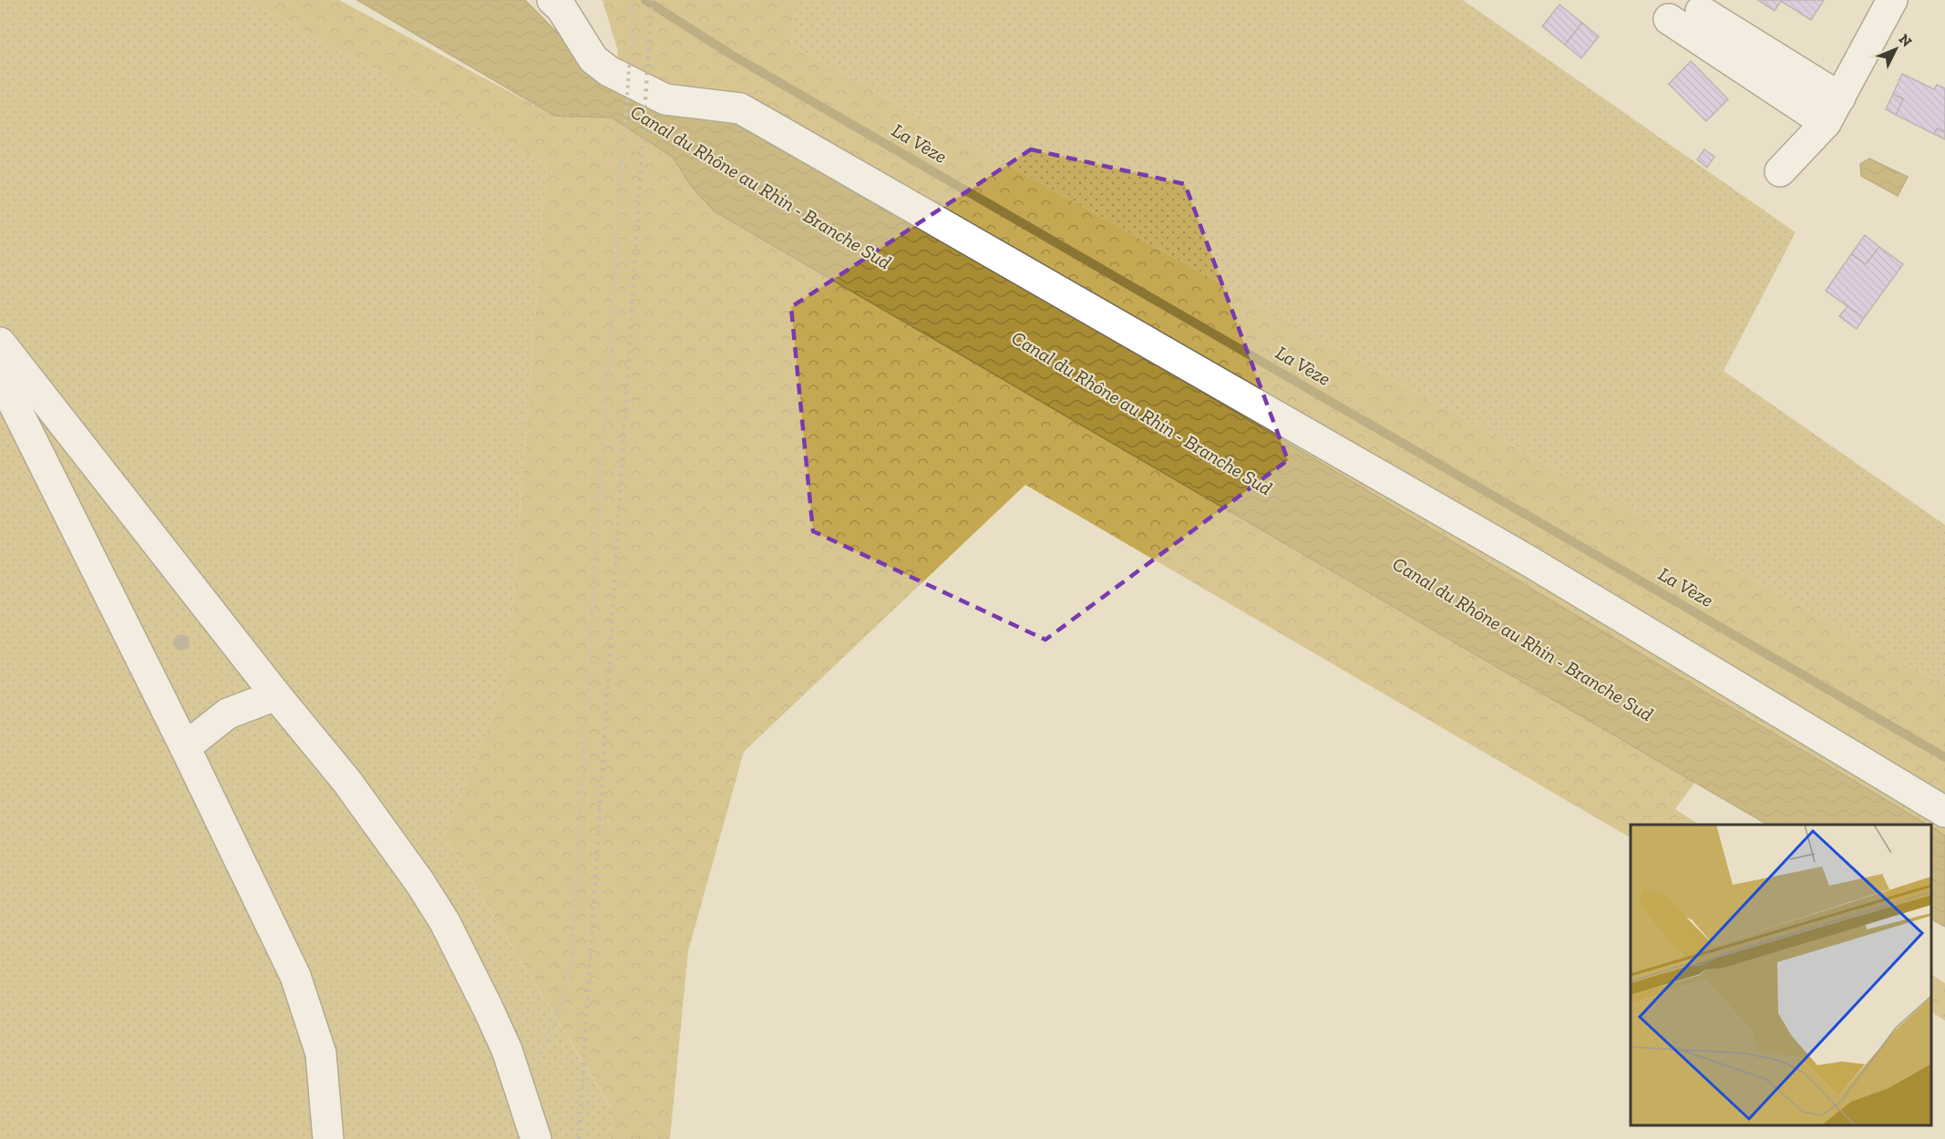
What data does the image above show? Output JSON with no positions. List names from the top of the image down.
{
  "water": ["La Vèze", "Canal du Rhône au Rhin - Branche Sud"],
  "north": "top right"
}
